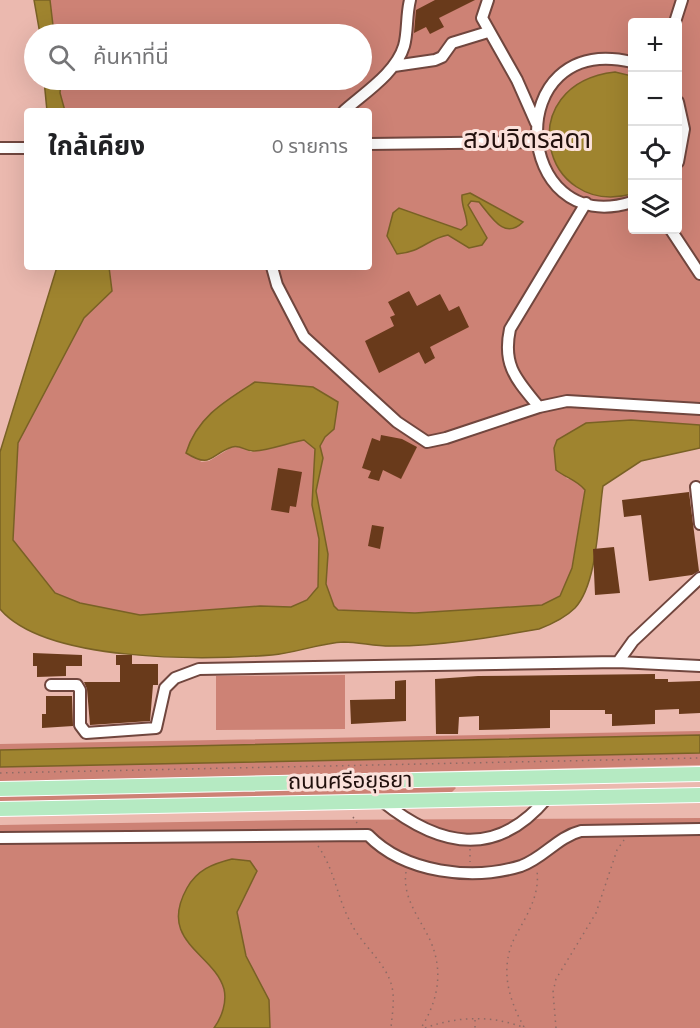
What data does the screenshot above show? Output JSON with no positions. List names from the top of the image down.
{
  "streets": {
    "main road": ["ถนนศรีอยุธยา"]
  },
  "districts": ["สวนจิตรลดา"],
  "page": {
    "map_buttons": ["+", "−"],
    "search": "ค้นหาที่นี่",
    "heading": ["ใกล้เคียง", "0 รายการ"]
  }
}
